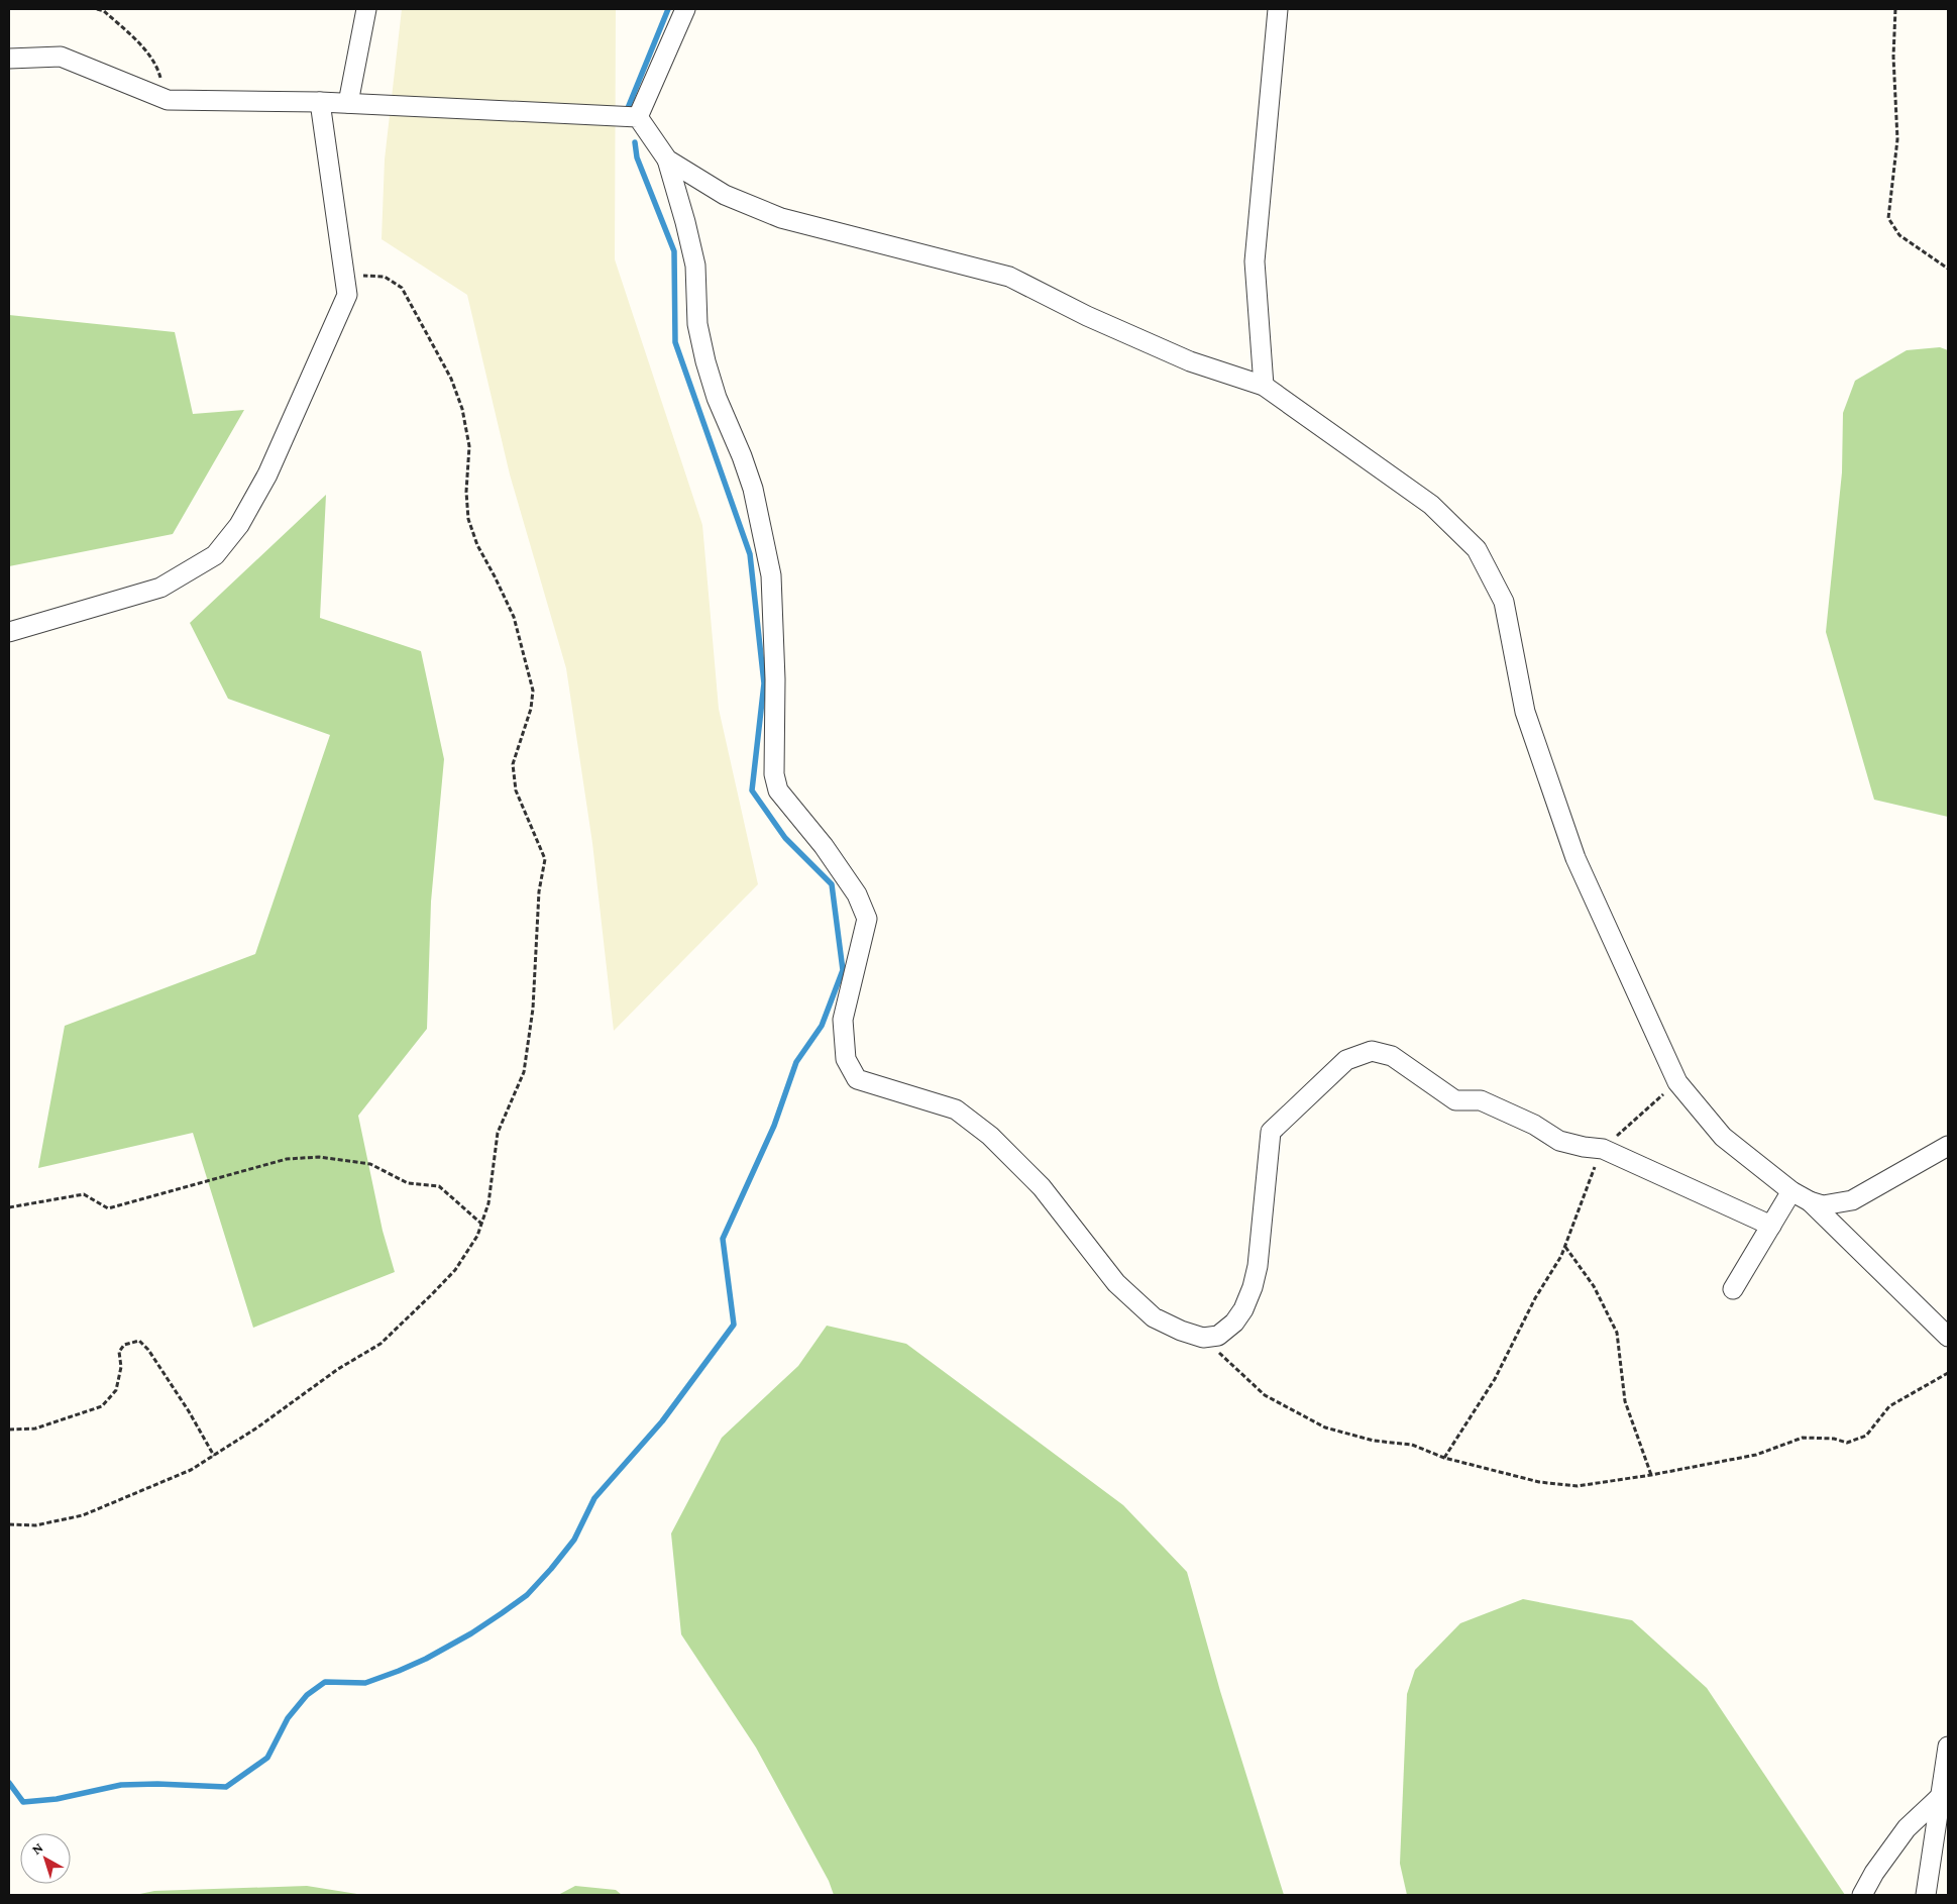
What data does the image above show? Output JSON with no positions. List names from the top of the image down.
{
  "north": "top left"
}
